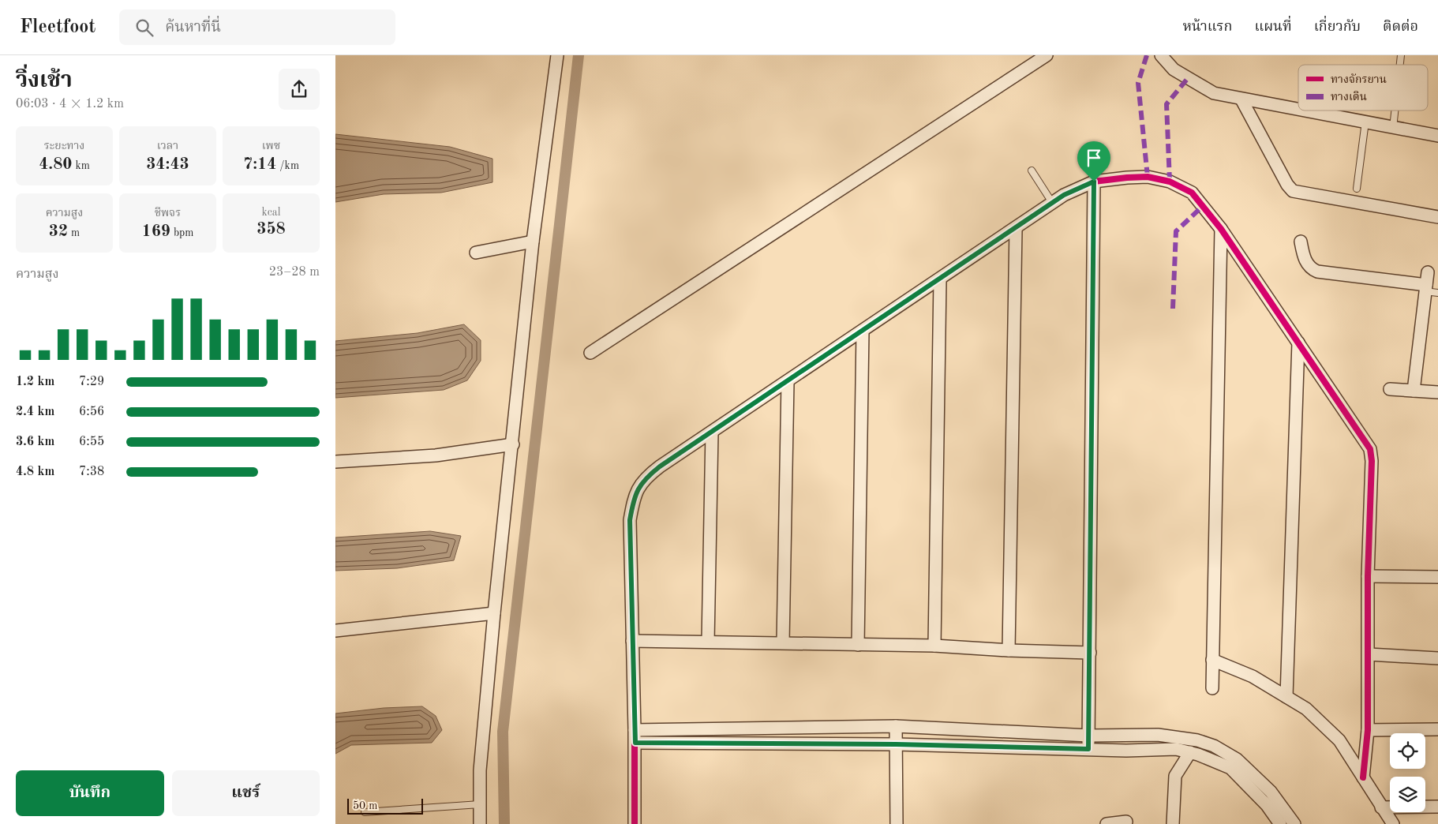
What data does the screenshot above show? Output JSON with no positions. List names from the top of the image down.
{
  "legend": ["ทางจักรยาน", "ทางเดิน"],
  "scale_bar": "50 m",
  "page": {
    "header": "Fleetfoot",
    "search": "ค้นหาที่นี่",
    "nav": [
      "หน้าแรก",
      "แผนที่",
      "เกี่ยวกับ",
      "ติดต่อ"
    ],
    "heading": ["วิ่งเช้า", "06:03 · 4 × 1.2 km"],
    "stats": [
      ["ระยะทาง", "4.80 km"],
      ["เวลา", "34:43"],
      ["เพซ", "7:14 /km"],
      ["ความสูง", "32 m"],
      ["ชีพจร", "169 bpm"],
      ["kcal", "358"]
    ],
    "chart": ["ความสูง", "23–28 m"],
    "list": [
      {
        "name": "1.2 km",
        "note": "7:29"
      },
      {
        "name": "2.4 km",
        "note": "6:56"
      },
      {
        "name": "3.6 km",
        "note": "6:55"
      },
      {
        "name": "4.8 km",
        "note": "7:38"
      }
    ],
    "buttons": ["บันทึก", "แชร์"],
    "scale": "50 m"
  }
}
